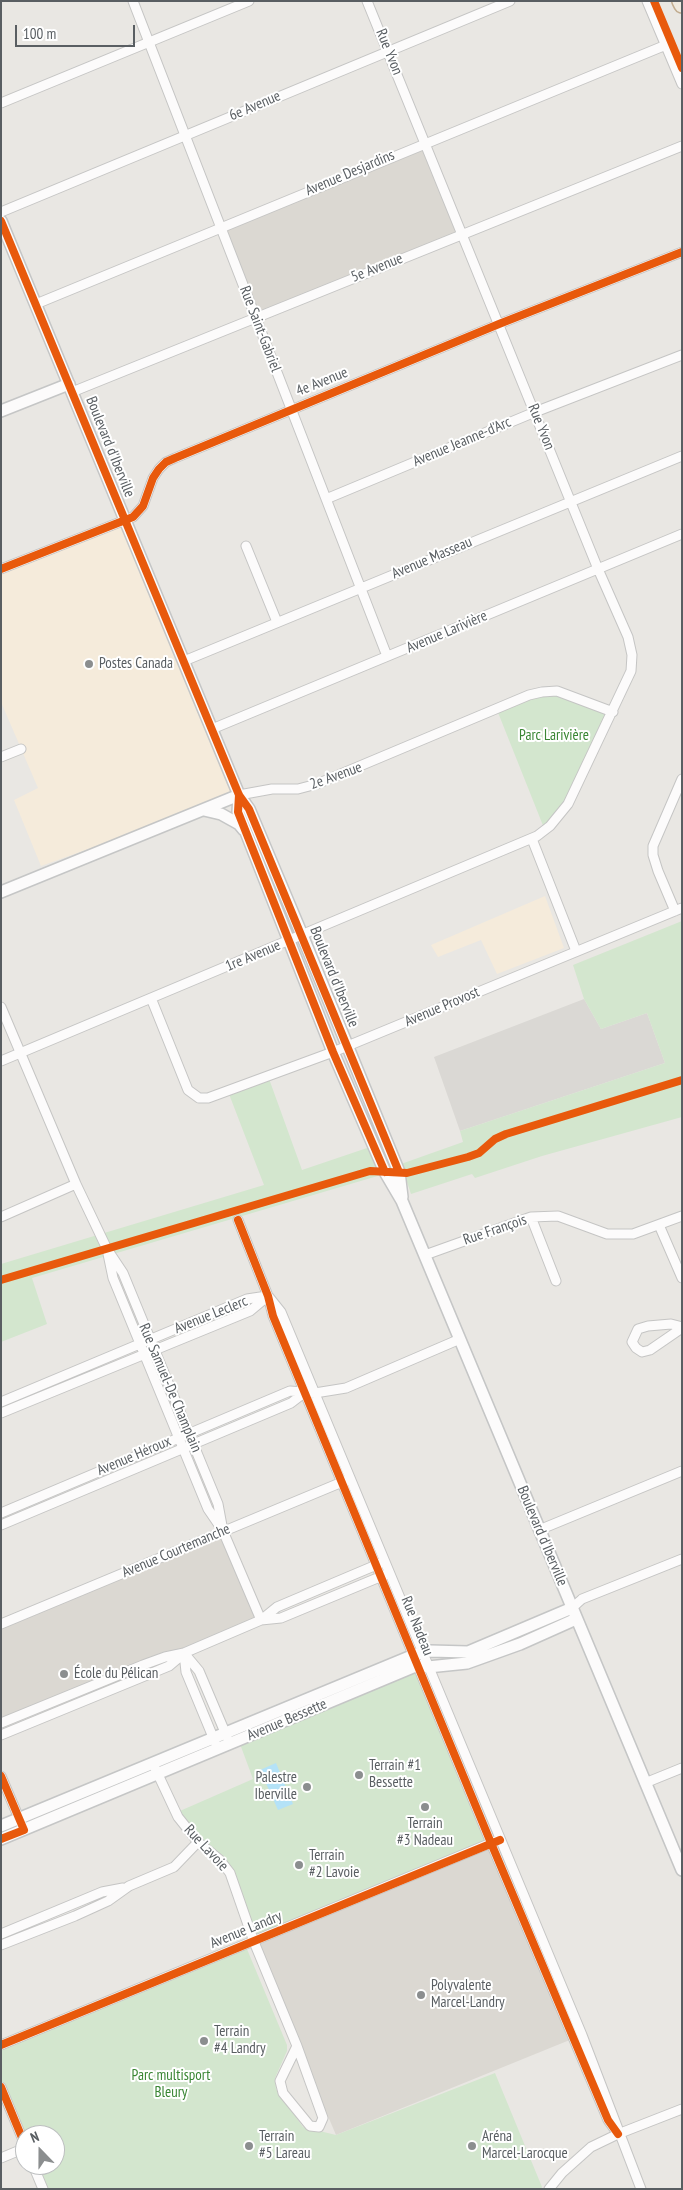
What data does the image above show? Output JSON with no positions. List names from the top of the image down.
{
  "streets": {
    "street": [
      "Rue Yvon",
      "6e Avenue",
      "Avenue Desjardins",
      "5e Avenue",
      "Rue Saint-Gabriel",
      "4e Avenue",
      "Avenue Jeanne-d'Arc",
      "Boulevard d'Iberville",
      "Avenue Masseau",
      "Avenue Larivière",
      "2e Avenue",
      "1re Avenue",
      "Avenue Provost",
      "Rue François",
      "Avenue Leclerc",
      "Rue Samuel-De Champlain",
      "Avenue Héroux",
      "Avenue Courtemanche",
      "Rue Nadeau",
      "Avenue Bessette",
      "Rue Lavoie",
      "Avenue Landry"
    ]
  },
  "crossings": [
    ["Rue Yvon", "6e Avenue"],
    ["Rue Yvon", "Avenue Desjardins"],
    ["Rue Yvon", "5e Avenue"],
    ["Rue Yvon", "4e Avenue"],
    ["Rue Yvon", "Avenue Jeanne-d'Arc"],
    ["Rue Yvon", "Avenue Masseau"],
    ["Rue Yvon", "Avenue Larivière"],
    ["Rue Yvon", "2e Avenue"],
    ["Rue Yvon", "1re Avenue"],
    ["6e Avenue", "Rue Saint-Gabriel"],
    ["Avenue Desjardins", "Rue Saint-Gabriel"],
    ["Avenue Desjardins", "Boulevard d'Iberville"],
    ["5e Avenue", "Rue Saint-Gabriel"],
    ["5e Avenue", "Boulevard d'Iberville"],
    ["Rue Saint-Gabriel", "4e Avenue"],
    ["Rue Saint-Gabriel", "Avenue Jeanne-d'Arc"],
    ["Rue Saint-Gabriel", "Avenue Masseau"],
    ["Rue Saint-Gabriel", "Avenue Larivière"],
    ["4e Avenue", "Boulevard d'Iberville"],
    ["Boulevard d'Iberville", "Avenue Masseau"],
    ["Boulevard d'Iberville", "Avenue Larivière"],
    ["Boulevard d'Iberville", "2e Avenue"],
    ["Boulevard d'Iberville", "1re Avenue"],
    ["Boulevard d'Iberville", "Avenue Provost"],
    ["Boulevard d'Iberville", "Rue François"],
    ["Boulevard d'Iberville", "Avenue Héroux"],
    ["Boulevard d'Iberville", "Avenue Bessette"],
    ["1re Avenue", "Avenue Provost"],
    ["1re Avenue", "Rue Samuel-De Champlain"],
    ["Avenue Leclerc", "Rue Samuel-De Champlain"],
    ["Avenue Leclerc", "Rue Nadeau"],
    ["Rue Samuel-De Champlain", "Avenue Héroux"],
    ["Rue Samuel-De Champlain", "Avenue Courtemanche"],
    ["Avenue Héroux", "Rue Nadeau"],
    ["Avenue Courtemanche", "Rue Nadeau"],
    ["Rue Nadeau", "Avenue Bessette"],
    ["Rue Nadeau", "Avenue Landry"],
    ["Avenue Bessette", "Rue Lavoie"],
    ["Rue Lavoie", "Avenue Landry"]
  ],
  "parks": ["Parc Larivière", "Parc multisport Bleury"],
  "places": [
    "Postes Canada",
    "École du Pélican",
    "Terrain #1 Bessette",
    "Palestre Iberville",
    "Terrain #3 Nadeau",
    "Terrain #2 Lavoie",
    "Polyvalente Marcel-Landry",
    "Terrain #4 Landry",
    "Terrain #5 Lareau",
    "Aréna Marcel-Larocque"
  ],
  "scale_bar": "100 m",
  "north": "top"
}
